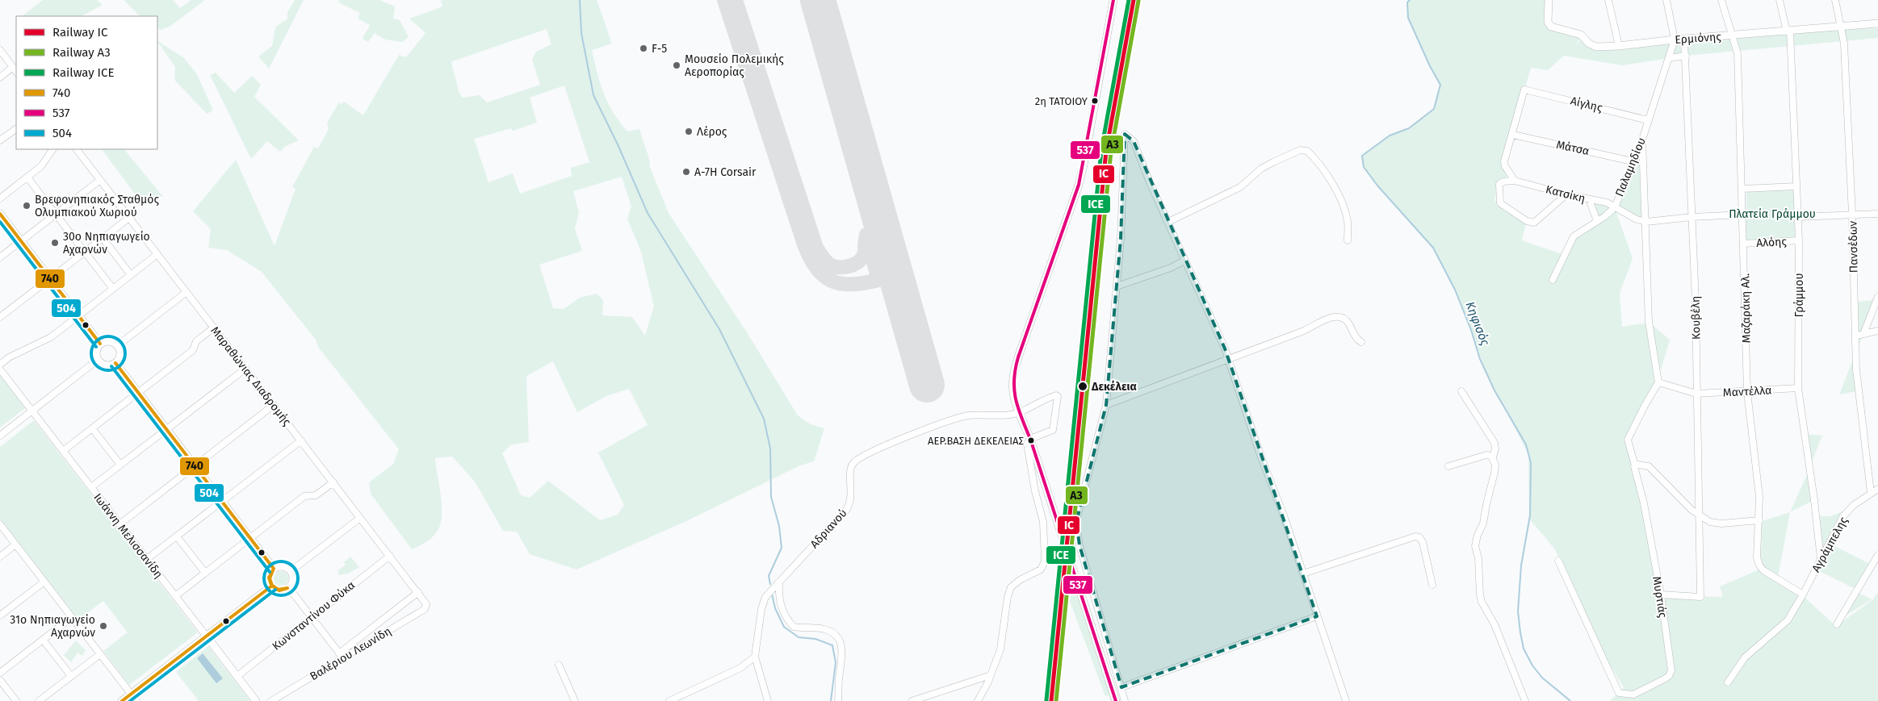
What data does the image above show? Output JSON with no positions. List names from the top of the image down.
{
  "streets": {
    "street": [
      "Ερμιόνης",
      "Αίγλης",
      "Μάτσα",
      "Παλαμηδίου",
      "Κατσίκη",
      "Αλόης",
      "Πανσέδων",
      "Γράμμου",
      "Μαζαράκη Αλ.",
      "Κουβέλη",
      "Μαραθώνιας Διαδρομής",
      "Μαντέλλα",
      "Αδριανού",
      "Ιωάννη Μελισσανίδη",
      "Αγράμπελης",
      "Μυρτιάς",
      "Κωνσταντίνου Φύκα",
      "Βαλέριου Λεωνίδη"
    ]
  },
  "crossings": [
    ["Ερμιόνης", "Παλαμηδίου"],
    ["Ερμιόνης", "Πανσέδων"],
    ["Ερμιόνης", "Γράμμου"],
    ["Ερμιόνης", "Μαζαράκη Αλ."],
    ["Ερμιόνης", "Κουβέλη"],
    ["Αίγλης", "Μάτσα"],
    ["Αίγλης", "Παλαμηδίου"],
    ["Μάτσα", "Παλαμηδίου"],
    ["Παλαμηδίου", "Κατσίκη"],
    ["Παλαμηδίου", "Μαζαράκη Αλ."],
    ["Παλαμηδίου", "Κουβέλη"],
    ["Αλόης", "Γράμμου"],
    ["Αλόης", "Μαζαράκη Αλ."],
    ["Πανσέδων", "Αγράμπελης"],
    ["Γράμμου", "Μαντέλλα"],
    ["Γράμμου", "Αγράμπελης"],
    ["Μαζαράκη Αλ.", "Μαντέλλα"],
    ["Μαζαράκη Αλ.", "Αγράμπελης"],
    ["Κουβέλη", "Μαντέλλα"],
    ["Κουβέλη", "Μυρτιάς"],
    ["Μαραθώνιας Διαδρομής", "Κωνσταντίνου Φύκα"],
    ["Μαραθώνιας Διαδρομής", "Βαλέριου Λεωνίδη"],
    ["Μαντέλλα", "Μυρτιάς"],
    ["Ιωάννη Μελισσανίδη", "Κωνσταντίνου Φύκα"]
  ],
  "water": ["Κηφισός"],
  "parks": ["Πλατεία Γράμμου"],
  "places": [
    "F-5",
    "Μουσείο Πολεμικής Αεροπορίας",
    "2η ΤΑΤΟΙΟΥ",
    "Λέρος",
    "A-7H Corsair",
    "Βρεφονηπιακός Σταθμός Ολυμπιακού Χωριού",
    "30ο Νηπιαγωγείο Αχαρνών",
    "Δεκέλεια",
    "ΑΕΡ.ΒΑΣΗ ΔΕΚΕΛΕΙΑΣ",
    "31ο Νηπιαγωγείο Αχαρνών"
  ],
  "lines": [
    "rail line IC",
    "rail line ICE",
    "transit line 537",
    "rail line A3",
    "transit line 740",
    "transit line 504"
  ],
  "legend": [
    "Railway IC",
    "Railway A3",
    "Railway ICE",
    "740",
    "537",
    "504"
  ]
}
